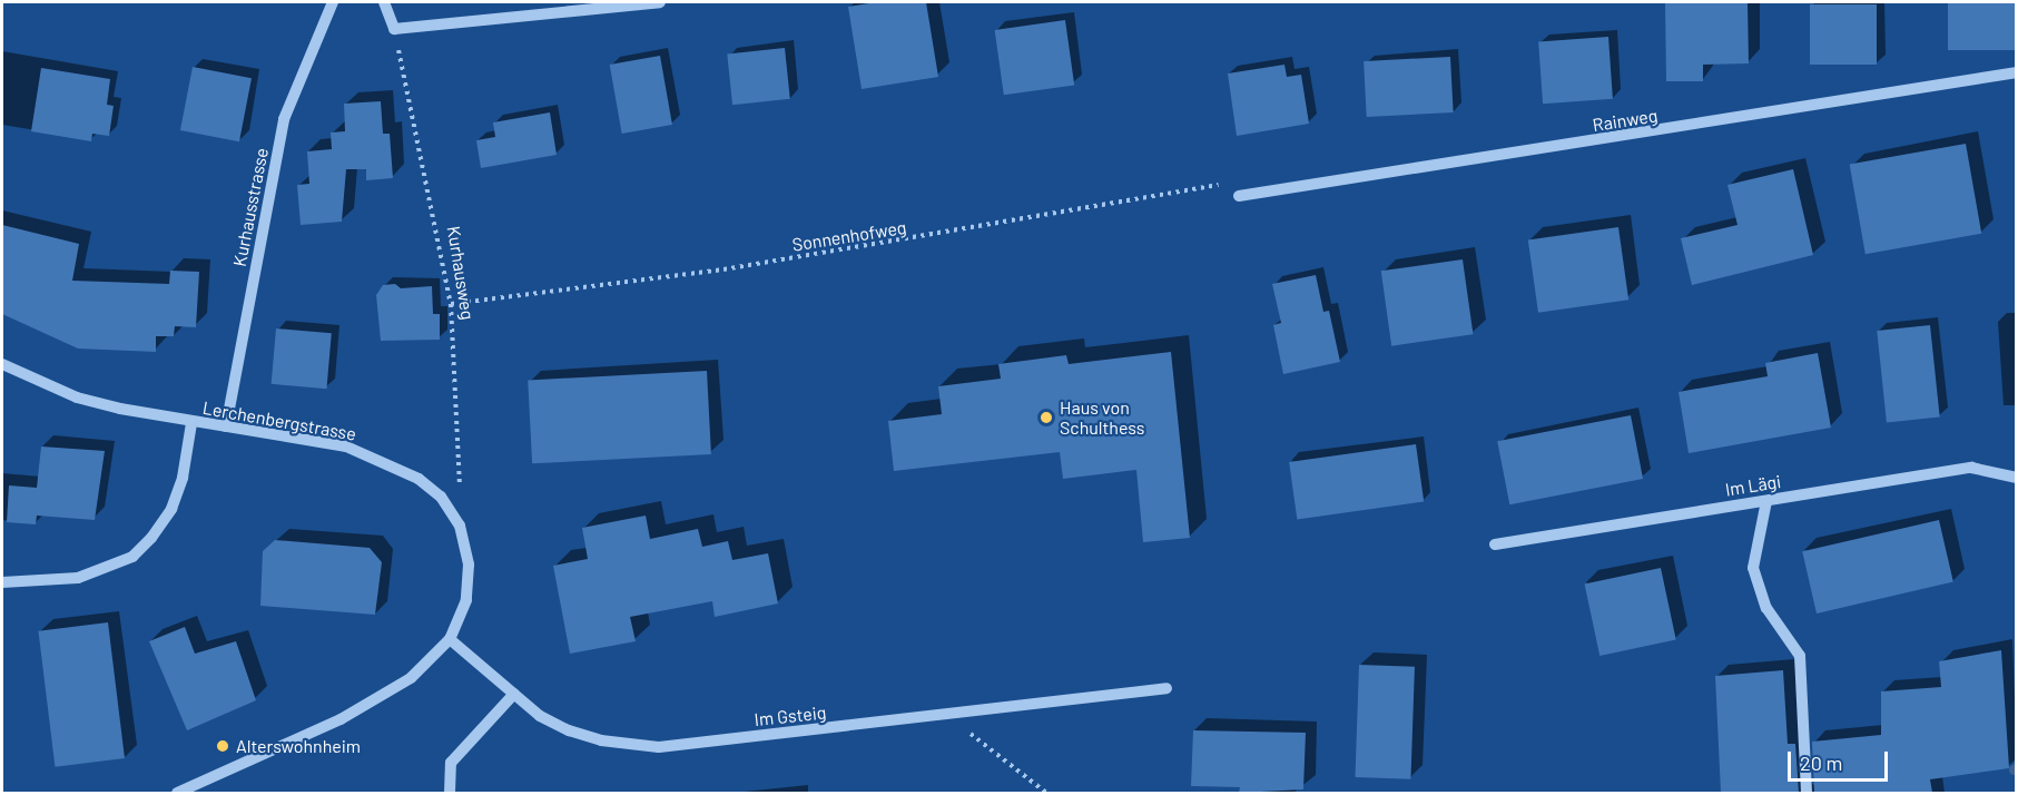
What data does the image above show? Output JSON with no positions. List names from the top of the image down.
{
  "streets": {
    "street": [
      "Rainweg",
      "Kurhausstrasse",
      "Lerchenbergstrasse",
      "Im Lägi",
      "Im Gsteig"
    ],
    "path": ["Sonnenhofweg", "Kurhausweg"]
  },
  "crossings": [
    ["Rainweg", "Sonnenhofweg"],
    ["Kurhausstrasse", "Lerchenbergstrasse"],
    ["Sonnenhofweg", "Kurhausweg"],
    ["Kurhausweg", "Lerchenbergstrasse"],
    ["Lerchenbergstrasse", "Im Gsteig"]
  ],
  "places": ["Haus von Schulthess", "Alterswohnheim"],
  "scale_bar": "20 m"
}
